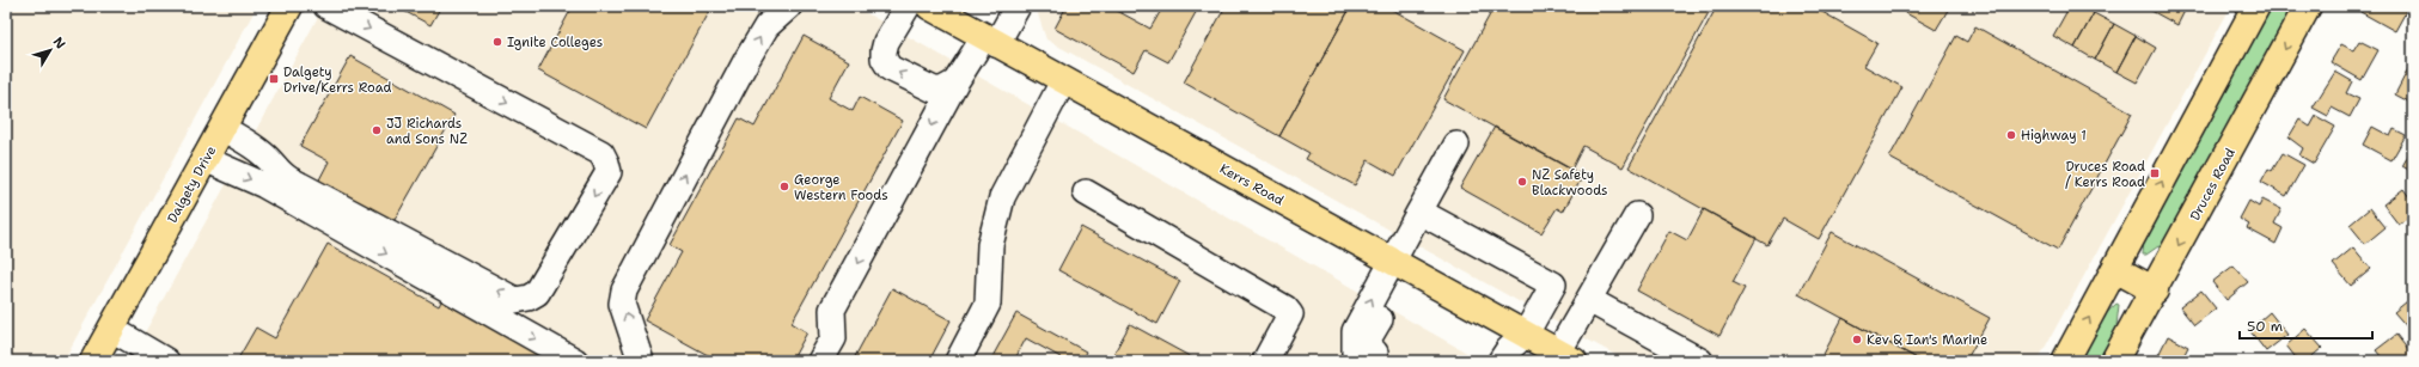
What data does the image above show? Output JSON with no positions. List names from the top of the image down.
{
  "streets": {
    "main road": ["Dalgety Drive", "Kerrs Road", "Druces Road"]
  },
  "places": {
    "other": [
      "Ignite Colleges",
      "JJ Richards and Sons NZ",
      "Highway 1",
      "NZ Safety Blackwoods",
      "George Western Foods",
      "Kev & Ian's Marine"
    ],
    "transit": ["Dalgety Drive/Kerrs Road", "Druces Road / Kerrs Road"]
  },
  "scale_bar": "50 m",
  "north": "top right"
}
